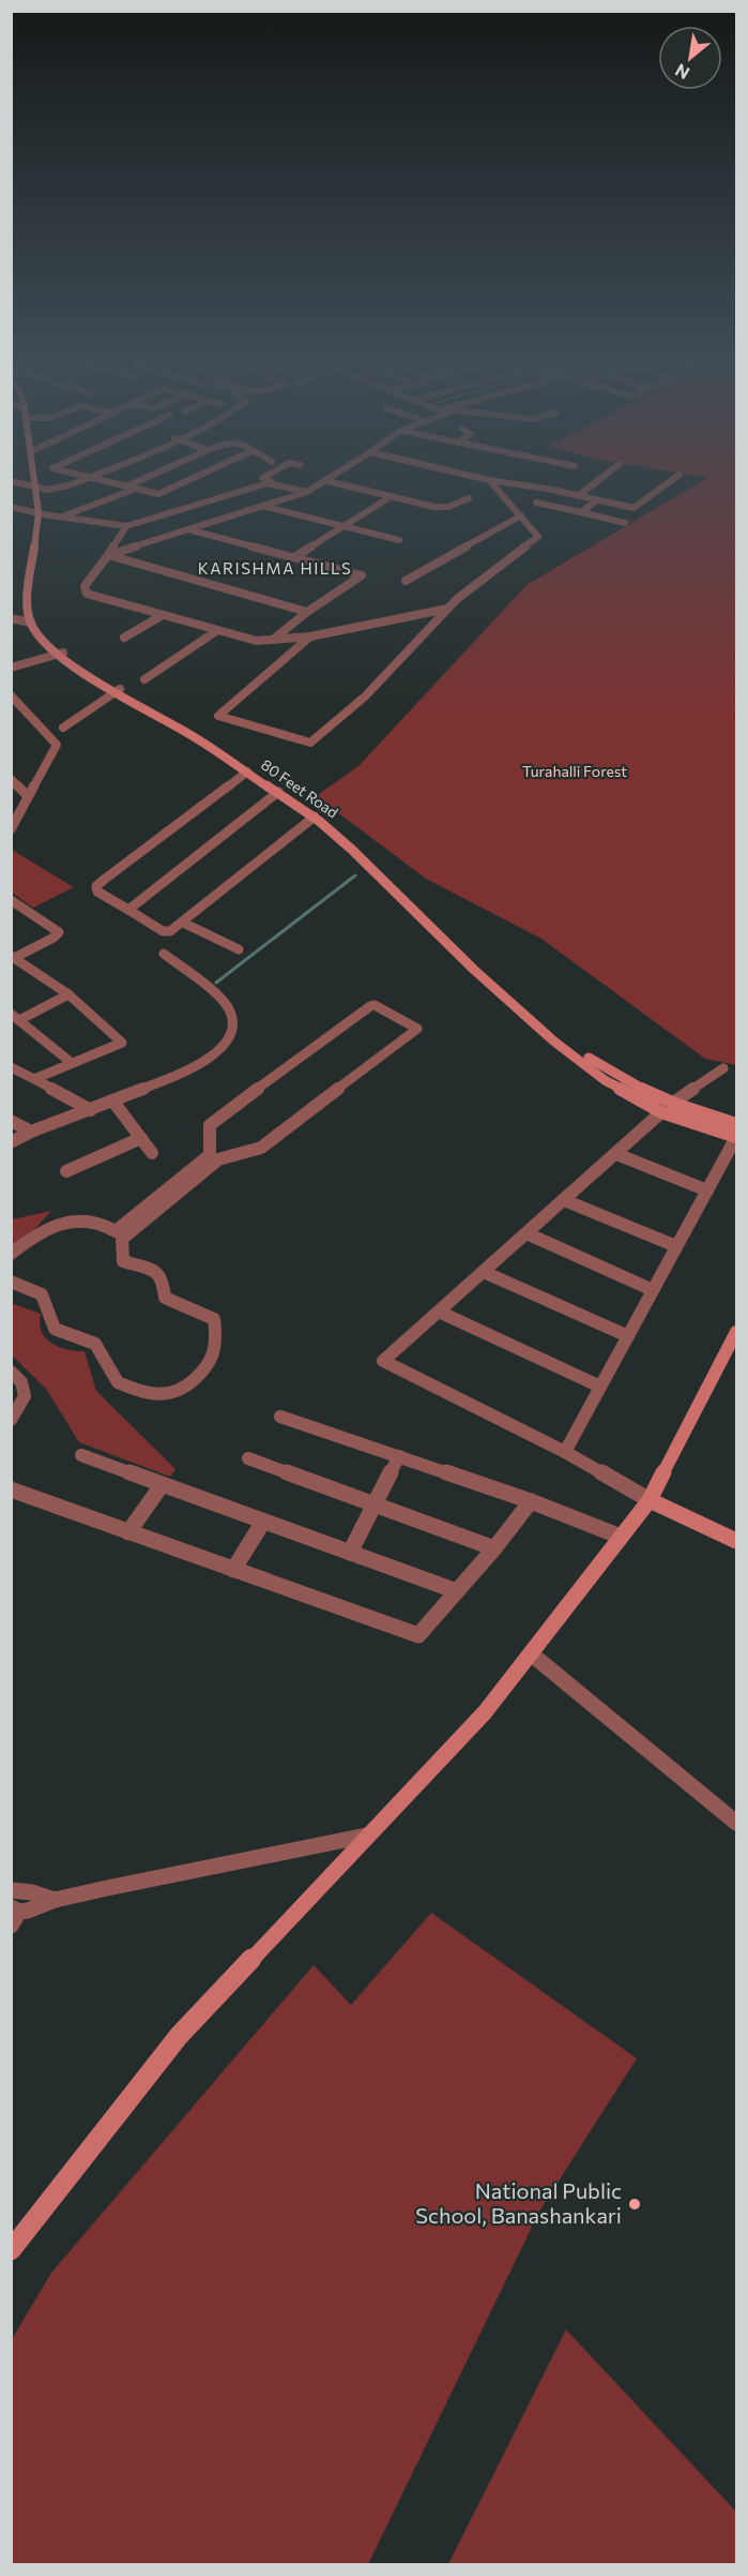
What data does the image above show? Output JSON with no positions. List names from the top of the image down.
{
  "streets": {
    "main road": ["80 Feet Road"]
  },
  "districts": ["KARISHMA HILLS"],
  "parks": ["Turahalli Forest"],
  "places": ["National Public School, Banashankari"],
  "north": "bottom left"
}
